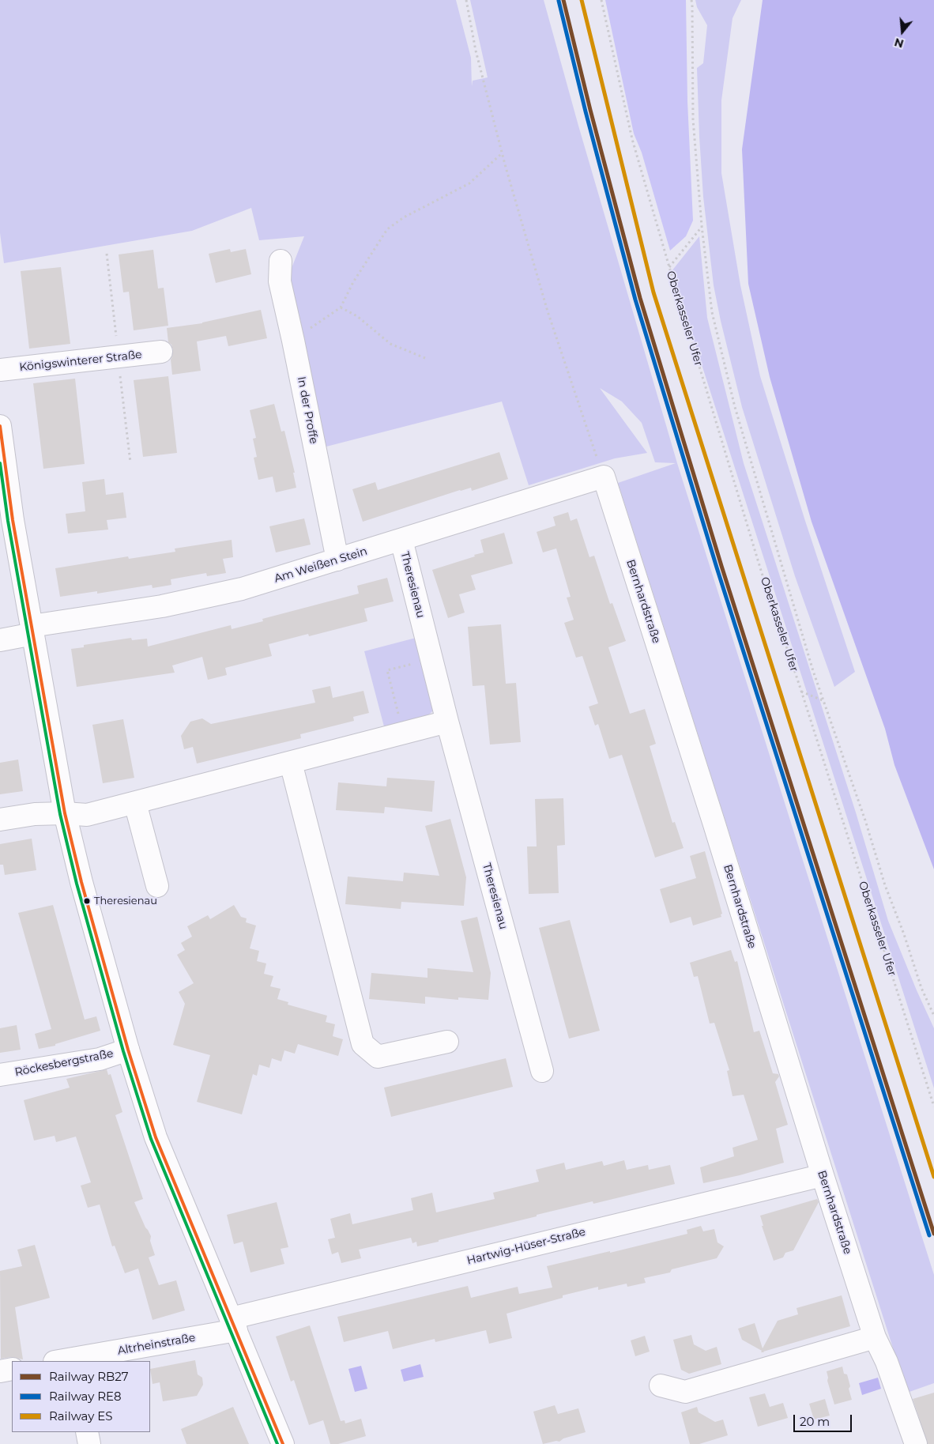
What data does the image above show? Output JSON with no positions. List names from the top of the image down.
{
  "streets": {
    "street": [
      "Königswinterer Straße",
      "In der Proffe",
      "Am Weißen Stein",
      "Theresienau",
      "Bernhardstraße",
      "Röckesbergstraße",
      "Hartwig-Hüser-Straße",
      "Altrheinstraße"
    ],
    "path": ["Oberkasseler Ufer"]
  },
  "crossings": [
    ["In der Proffe", "Am Weißen Stein"],
    ["Am Weißen Stein", "Theresienau"],
    ["Am Weißen Stein", "Bernhardstraße"],
    ["Bernhardstraße", "Hartwig-Hüser-Straße"],
    ["Hartwig-Hüser-Straße", "Altrheinstraße"]
  ],
  "places": ["Theresienau"],
  "lines": ["rail line RB27", "rail line ES", "rail line RE8"],
  "legend": ["Railway RB27", "Railway RE8", "Railway ES"],
  "scale_bar": "20 m",
  "north": "bottom"
}
